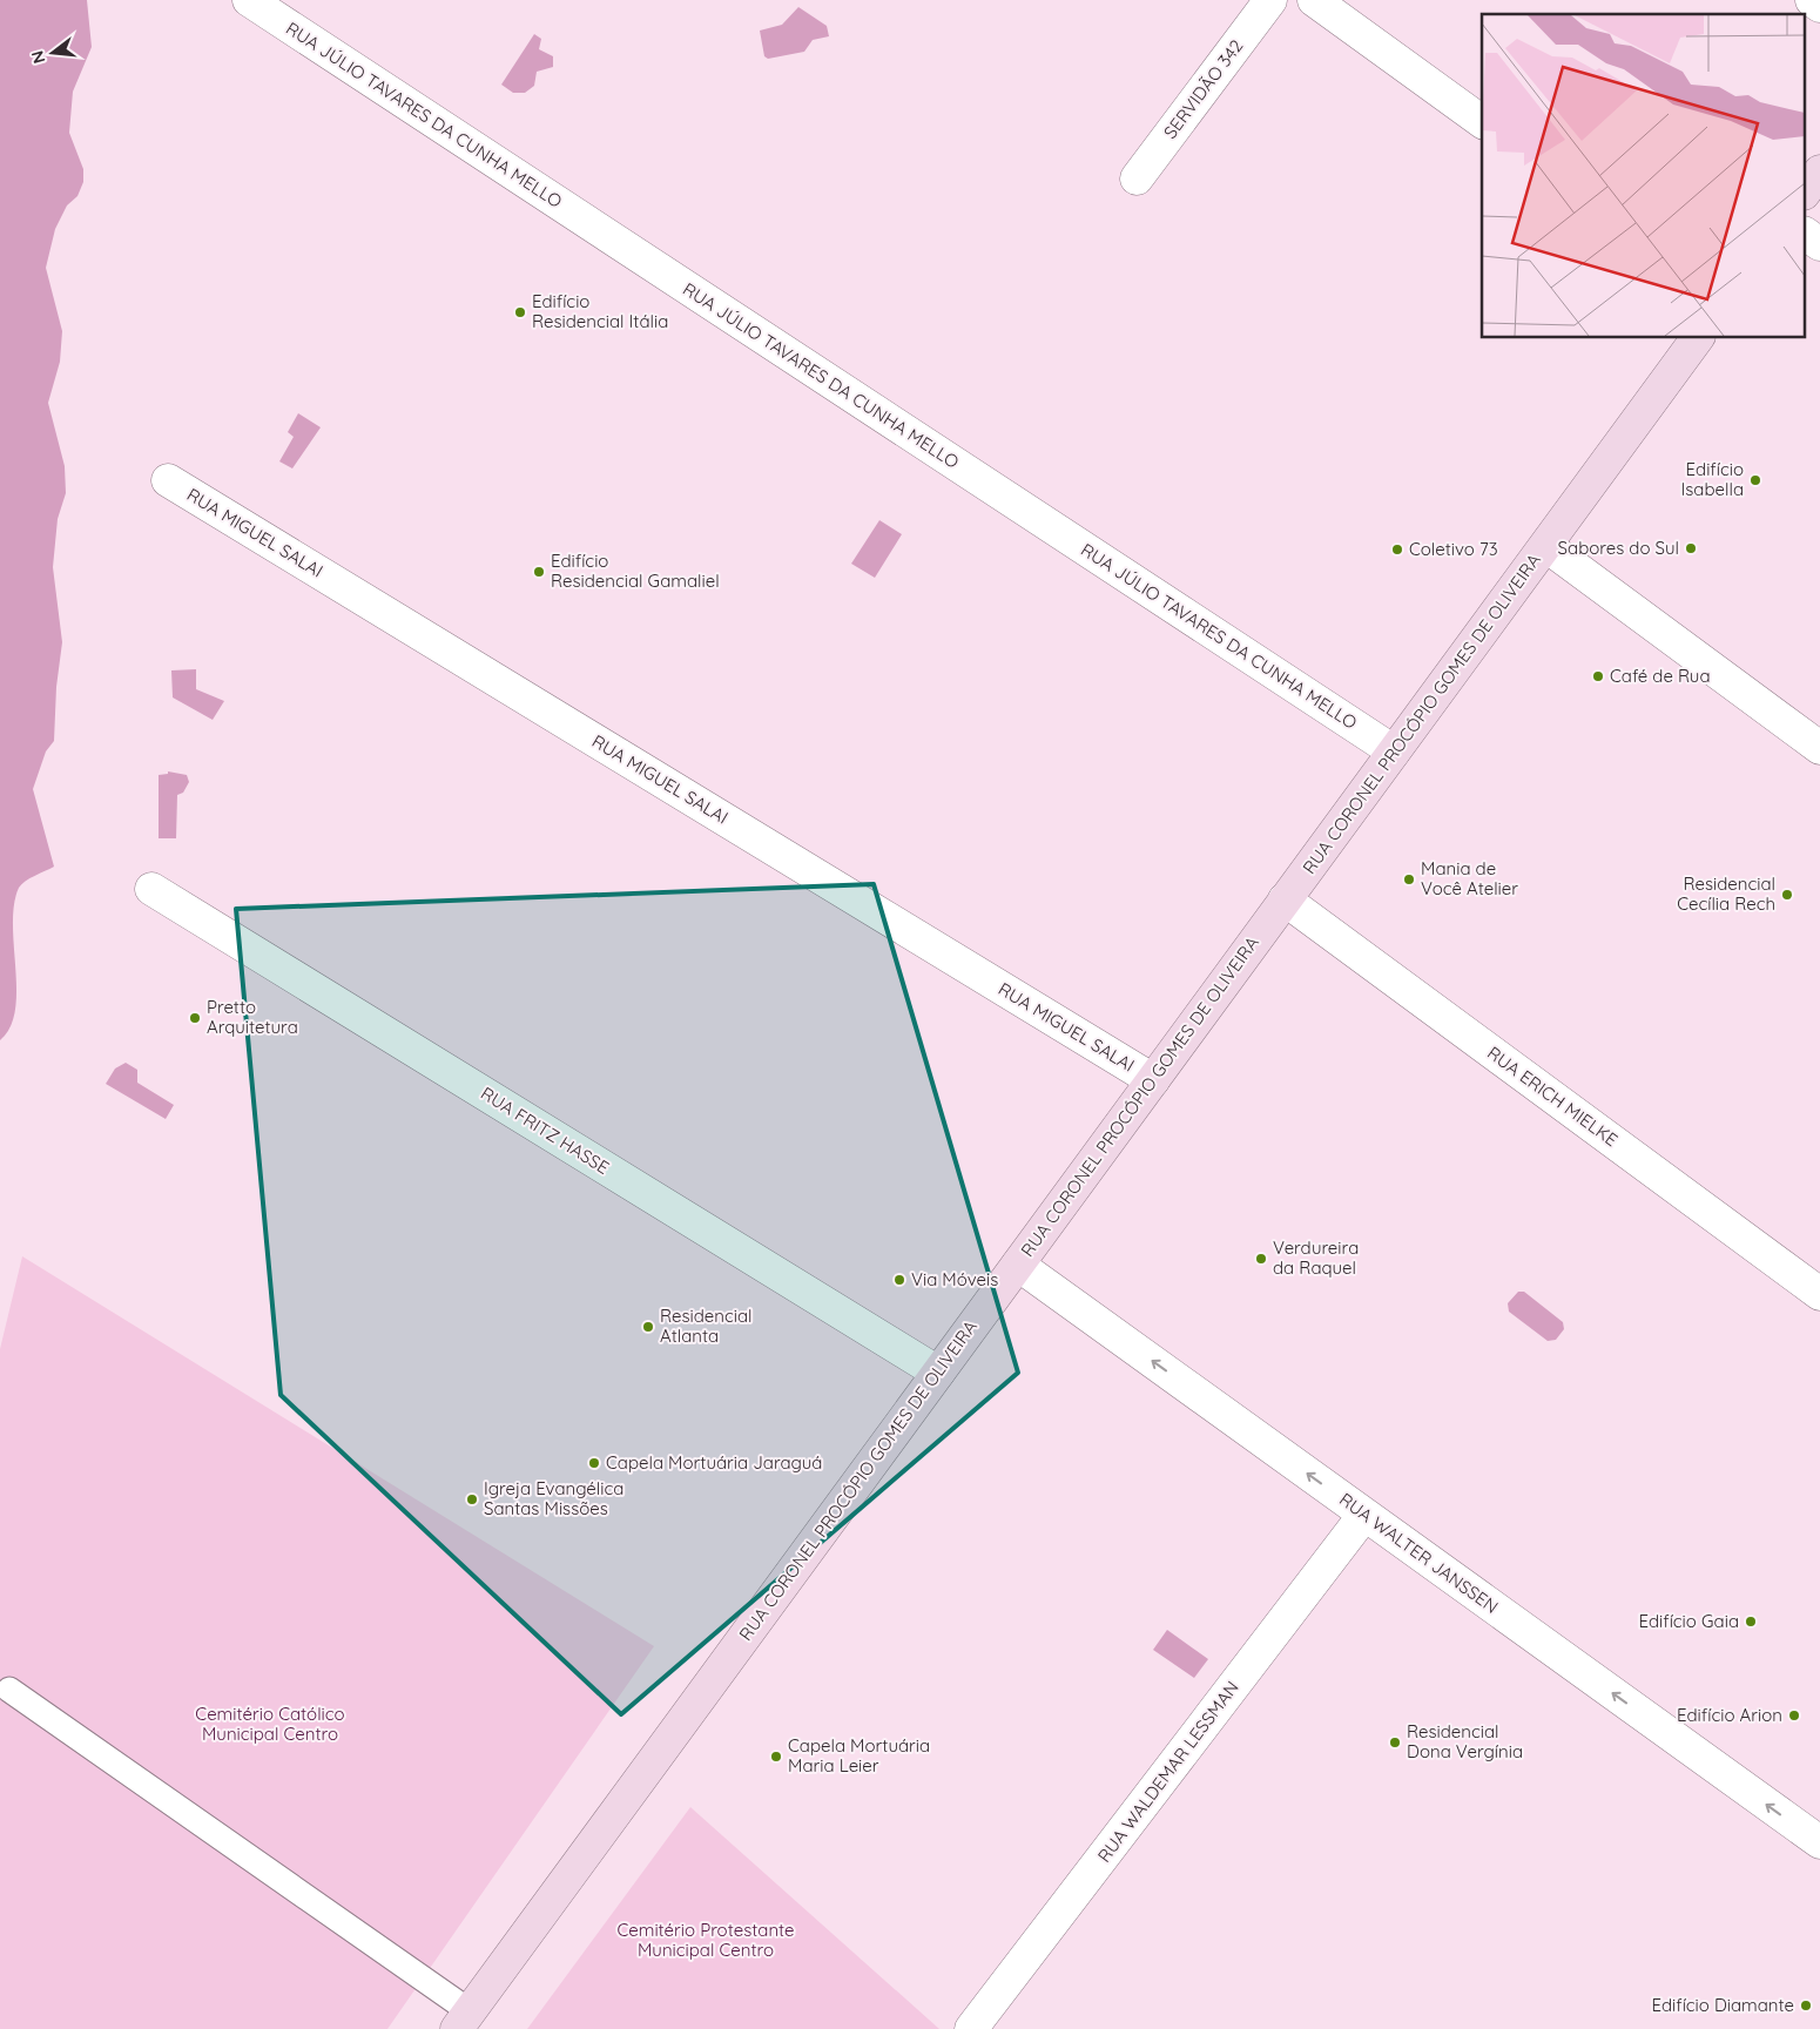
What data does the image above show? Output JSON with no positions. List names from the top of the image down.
{
  "streets": {
    "main road": ["RUA CORONEL PROCÓPIO GOMES DE OLIVEIRA"],
    "street": [
      "SERVIDÃO 342",
      "RUA JÚLIO TAVARES DA CUNHA MELLO",
      "RUA MIGUEL SALAI",
      "RUA ERICH MIELKE",
      "RUA FRITZ HASSE",
      "RUA WALTER JANSSEN",
      "RUA WALDEMAR LESSMAN"
    ]
  },
  "crossings": [
    ["RUA JÚLIO TAVARES DA CUNHA MELLO", "RUA CORONEL PROCÓPIO GOMES DE OLIVEIRA"],
    ["RUA MIGUEL SALAI", "RUA CORONEL PROCÓPIO GOMES DE OLIVEIRA"],
    ["RUA CORONEL PROCÓPIO GOMES DE OLIVEIRA", "RUA ERICH MIELKE"],
    ["RUA CORONEL PROCÓPIO GOMES DE OLIVEIRA", "RUA FRITZ HASSE"],
    ["RUA CORONEL PROCÓPIO GOMES DE OLIVEIRA", "RUA WALTER JANSSEN"],
    ["RUA WALTER JANSSEN", "RUA WALDEMAR LESSMAN"]
  ],
  "one_way": ["RUA WALTER JANSSEN"],
  "parks": ["Cemitério Católico Municipal Centro", "Cemitério Protestante Municipal Centro"],
  "places": [
    "Edifício Residencial Itália",
    "Edifício Isabella",
    "Sabores do Sul",
    "Coletivo 73",
    "Edifício Residencial Gamaliel",
    "Café de Rua",
    "Mania de Você Atelier",
    "Residencial Cecília Rech",
    "Pretto Arquitetura",
    "Verdureira da Raquel",
    "Via Móveis",
    "Residencial Atlanta",
    "Capela Mortuária Jaraguá",
    "Igreja Evangélica Santas Missões",
    "Edifício Gaia",
    "Edifício Arion",
    "Residencial Dona Vergínia",
    "Capela Mortuária Maria Leier",
    "Edifício Diamante"
  ],
  "north": "left"
}
